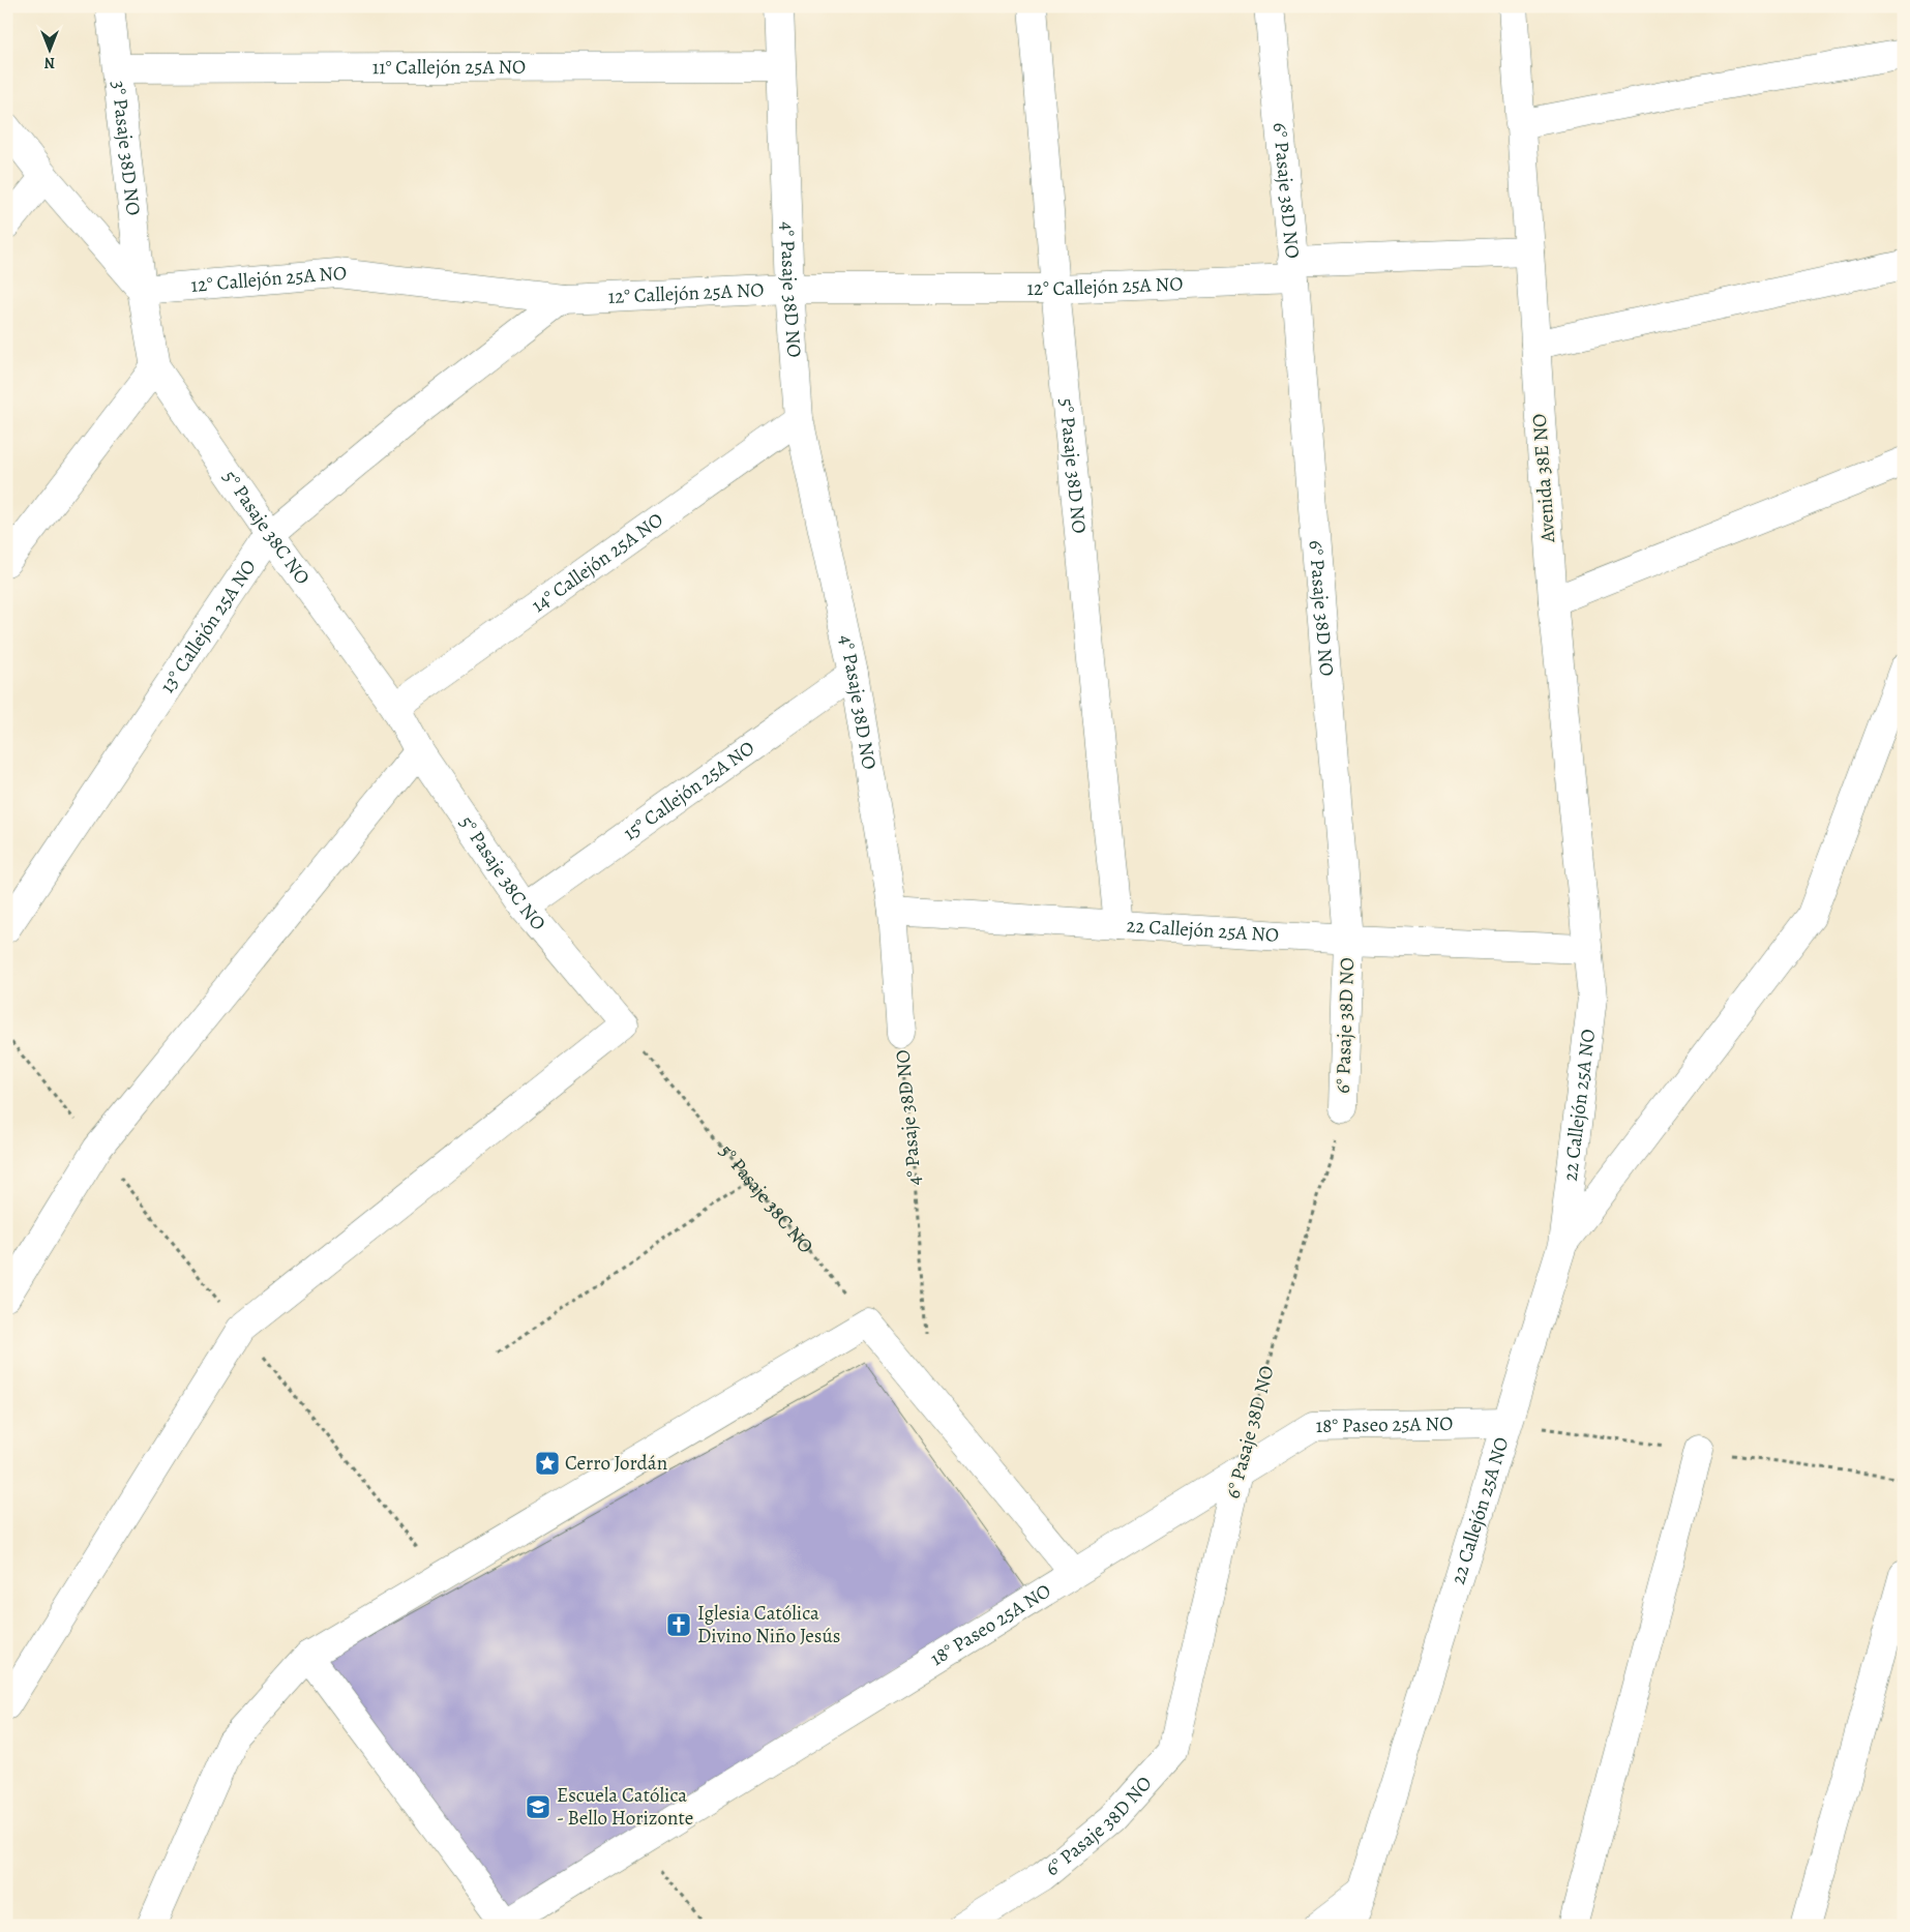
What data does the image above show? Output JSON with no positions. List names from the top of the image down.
{
  "streets": {
    "street": [
      "11° Callejón 25A NO",
      "3° Pasaje 38D NO",
      "6° Pasaje 38D NO",
      "12° Callejón 25A NO",
      "4° Pasaje 38D NO",
      "5° Pasaje 38D NO",
      "Avenida 38E NO",
      "5° Pasaje 38C NO",
      "14° Callejón 25A NO",
      "13° Callejón 25A NO",
      "15° Callejón 25A NO",
      "22 Callejón 25A NO",
      "18° Paseo 25A NO"
    ]
  },
  "crossings": [
    ["11° Callejón 25A NO", "3° Pasaje 38D NO"],
    ["11° Callejón 25A NO", "4° Pasaje 38D NO"],
    ["3° Pasaje 38D NO", "12° Callejón 25A NO"],
    ["3° Pasaje 38D NO", "5° Pasaje 38C NO"],
    ["6° Pasaje 38D NO", "12° Callejón 25A NO"],
    ["6° Pasaje 38D NO", "22 Callejón 25A NO"],
    ["6° Pasaje 38D NO", "18° Paseo 25A NO"],
    ["12° Callejón 25A NO", "4° Pasaje 38D NO"],
    ["12° Callejón 25A NO", "5° Pasaje 38D NO"],
    ["12° Callejón 25A NO", "Avenida 38E NO"],
    ["12° Callejón 25A NO", "5° Pasaje 38C NO"],
    ["12° Callejón 25A NO", "13° Callejón 25A NO"],
    ["4° Pasaje 38D NO", "14° Callejón 25A NO"],
    ["4° Pasaje 38D NO", "15° Callejón 25A NO"],
    ["4° Pasaje 38D NO", "22 Callejón 25A NO"],
    ["5° Pasaje 38D NO", "22 Callejón 25A NO"],
    ["Avenida 38E NO", "22 Callejón 25A NO"],
    ["5° Pasaje 38C NO", "14° Callejón 25A NO"],
    ["5° Pasaje 38C NO", "13° Callejón 25A NO"],
    ["5° Pasaje 38C NO", "15° Callejón 25A NO"],
    ["22 Callejón 25A NO", "18° Paseo 25A NO"]
  ],
  "places": {
    "place": ["Cerro Jordán"],
    "church": ["Iglesia Católica Divino Niño Jesús"],
    "school or university": ["Escuela Católica - Bello Horizonte"]
  },
  "north": "bottom"
}
